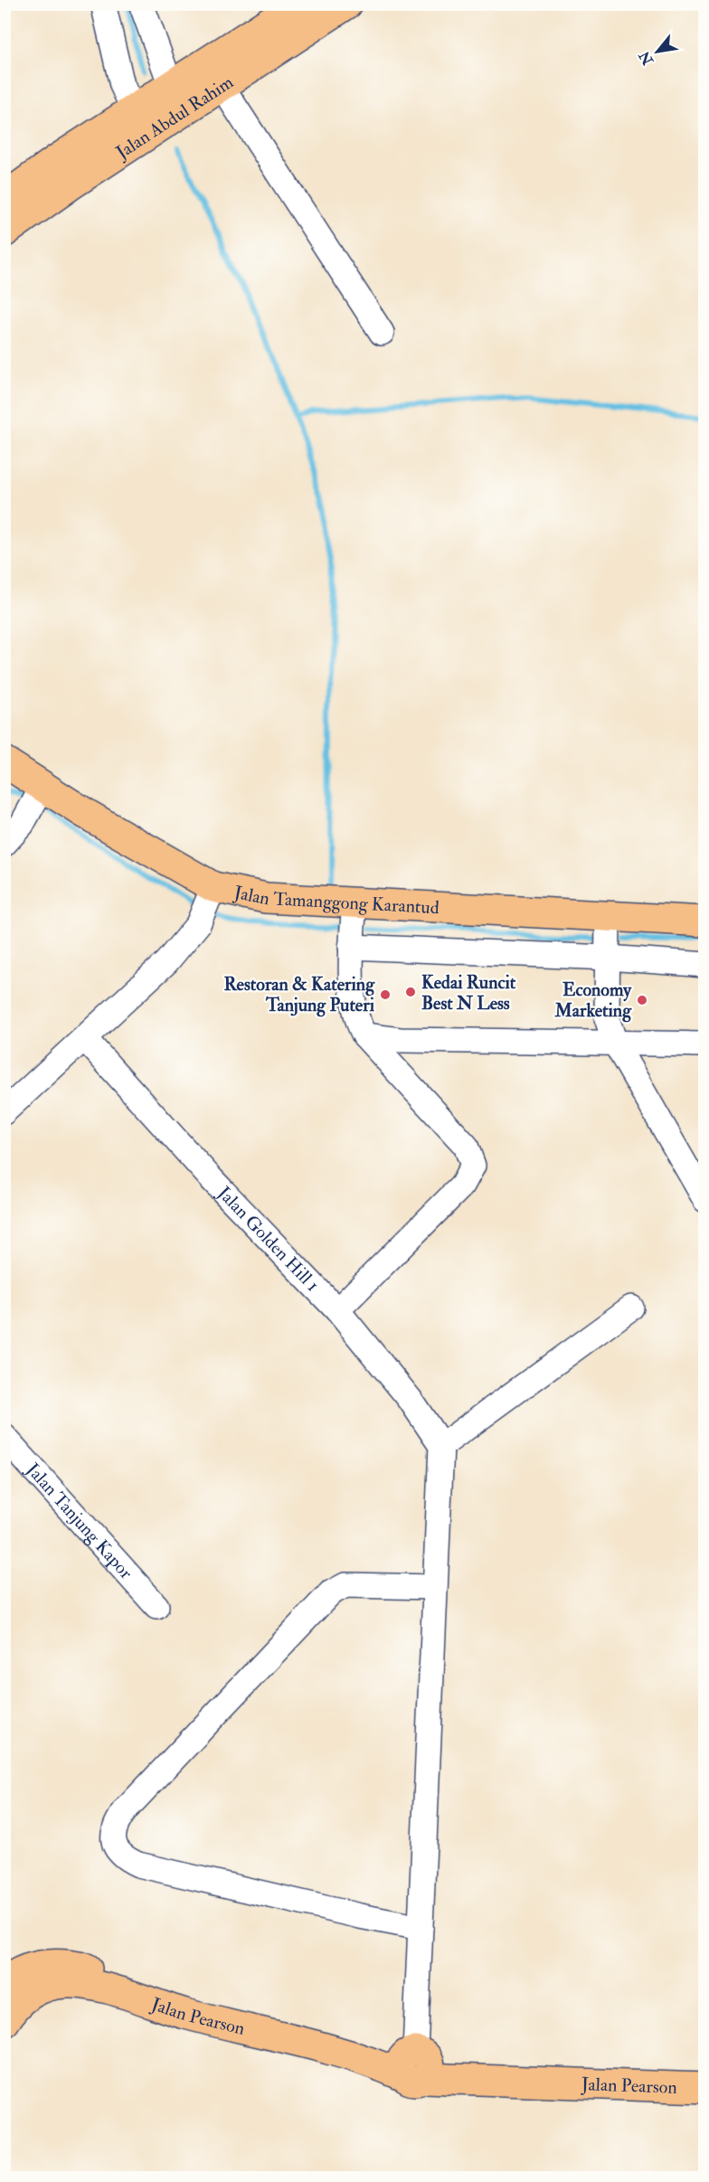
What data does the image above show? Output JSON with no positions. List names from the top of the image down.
{
  "streets": {
    "main road": ["Jalan Abdul Rahim", "Jalan Tamanggong Karantud", "Jalan Pearson"],
    "street": ["Jalan Golden Hill 1", "Jalan Tanjung Kapor"]
  },
  "places": ["Kedai Runcit Best N Less", "Restoran & Katering Tanjung Puteri", "Economy Marketing"],
  "north": "bottom left"
}
